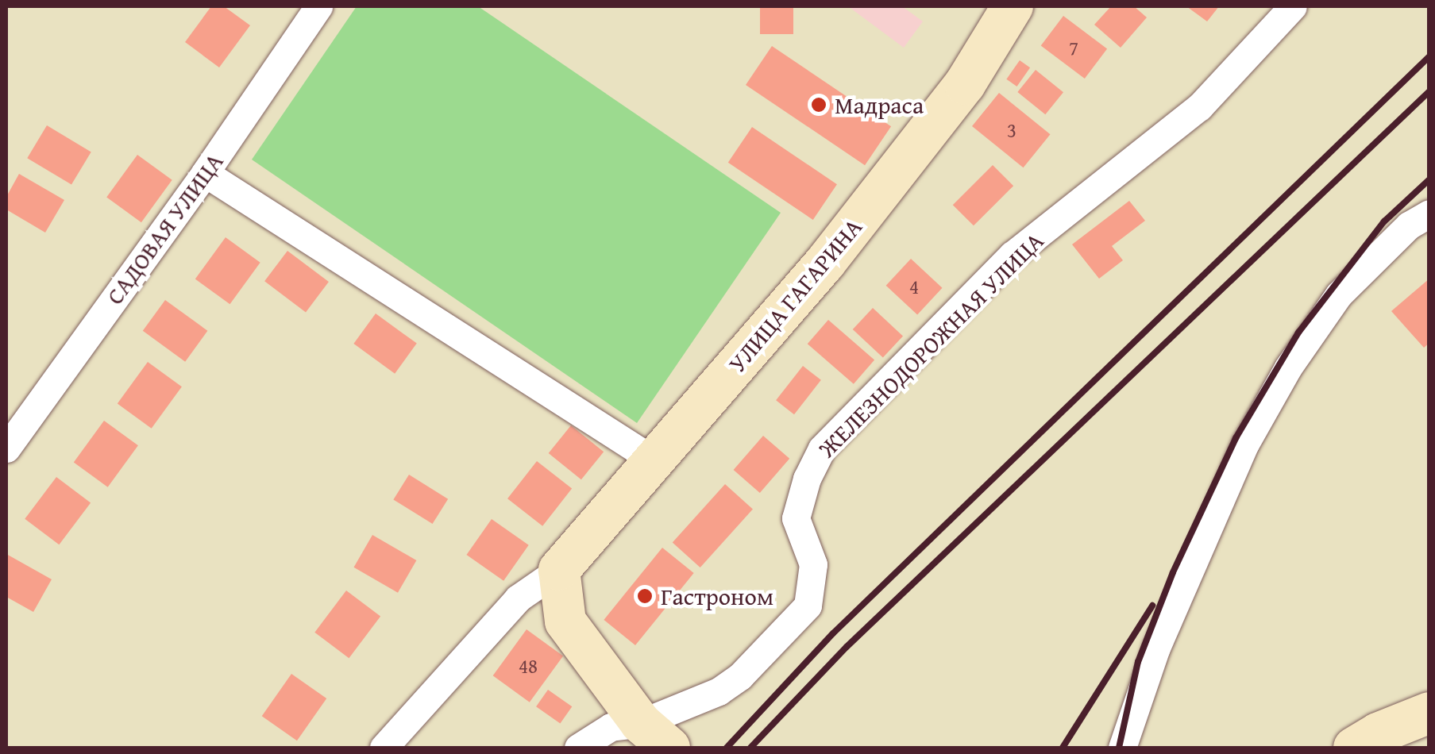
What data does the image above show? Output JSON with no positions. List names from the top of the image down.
{
  "streets": {
    "main road": ["УЛИЦА ГАГАРИНА"],
    "street": ["САДОВАЯ УЛИЦА", "ЖЕЛЕЗНОДОРОЖНАЯ УЛИЦА"]
  },
  "places": ["Мадраса", "Гастроном"],
  "house_numbers": [
    "7",
    "3",
    "4",
    "48"
  ]
}
